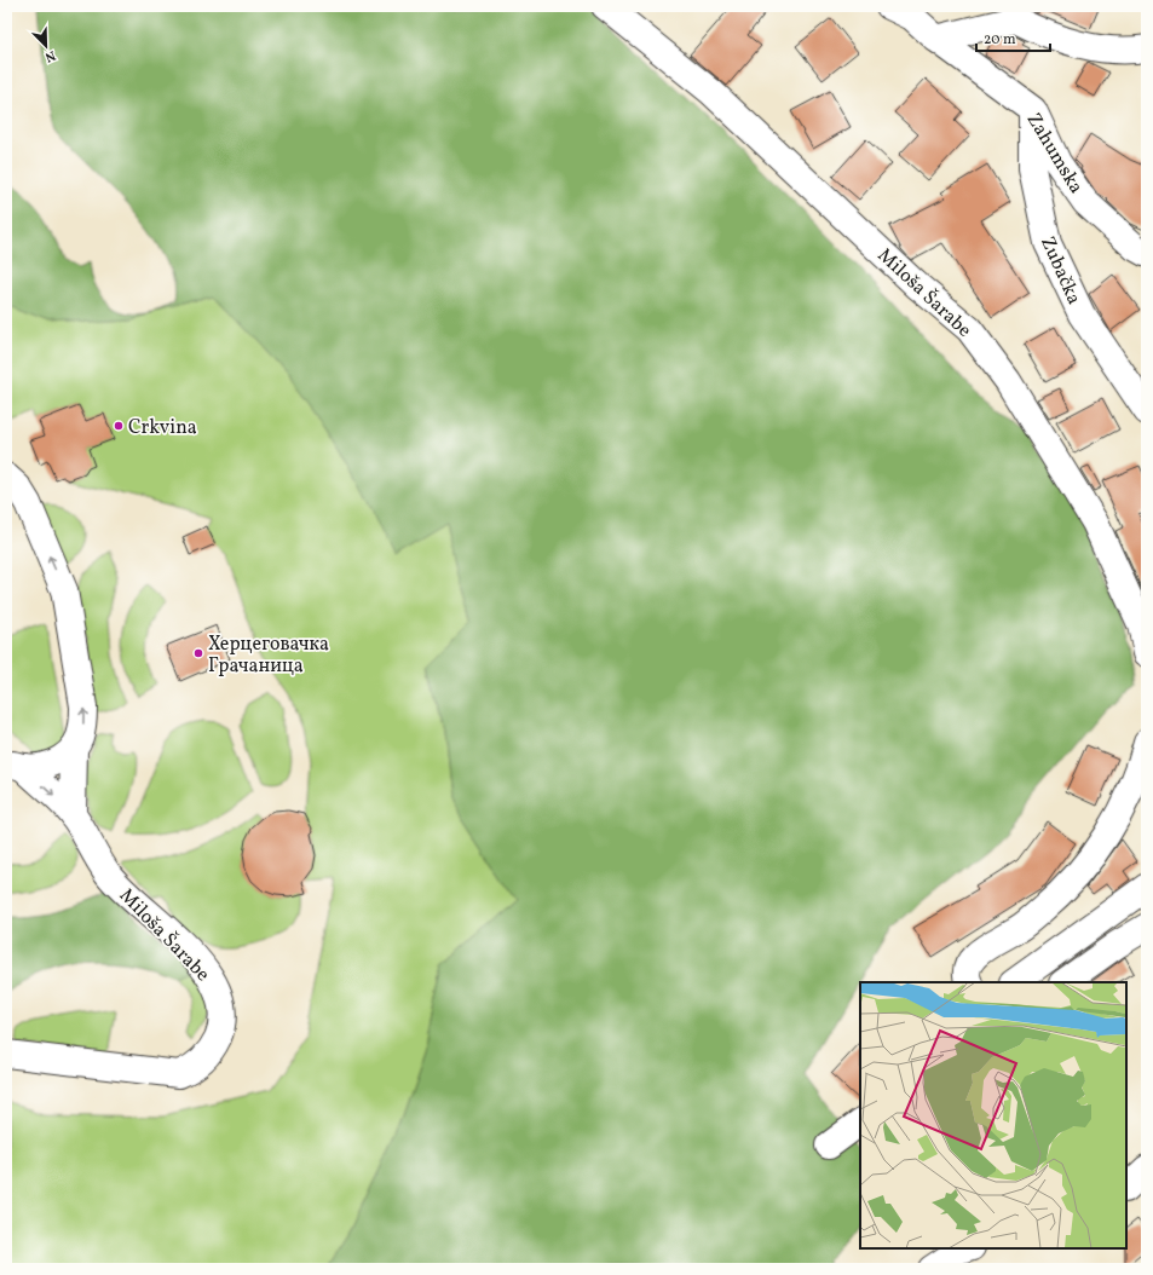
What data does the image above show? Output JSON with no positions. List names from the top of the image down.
{
  "streets": {
    "street": ["Zahumska", "Zubačka", "Miloša Šarabe"]
  },
  "crossings": [
    ["Zahumska", "Zubačka"]
  ],
  "places": ["Crkvina", "Херцеговачка Грачаница"],
  "scale_bar": "20 m",
  "north": "bottom right"
}
